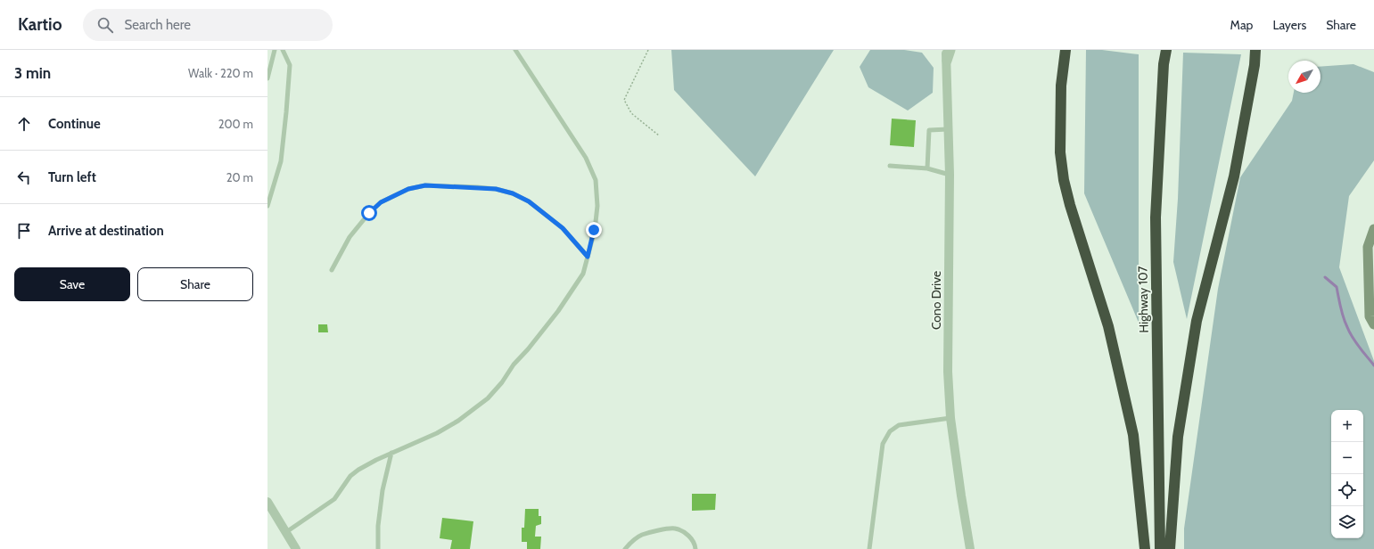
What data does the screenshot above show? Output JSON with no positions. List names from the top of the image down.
{
  "streets": {
    "highway": ["Highway 107"],
    "street": ["Cono Drive"]
  },
  "north": "bottom left",
  "page": {
    "header": "Kartio",
    "search": "Search here",
    "nav": ["Map", "Layers", "Share"],
    "heading": ["3 min", "Walk · 220 m"],
    "list": [
      ["Continue", "200 m"],
      ["Turn left", "20 m"],
      "Arrive at destination"
    ],
    "buttons": ["Save", "Share"],
    "map_buttons": ["+", "−"]
  }
}
